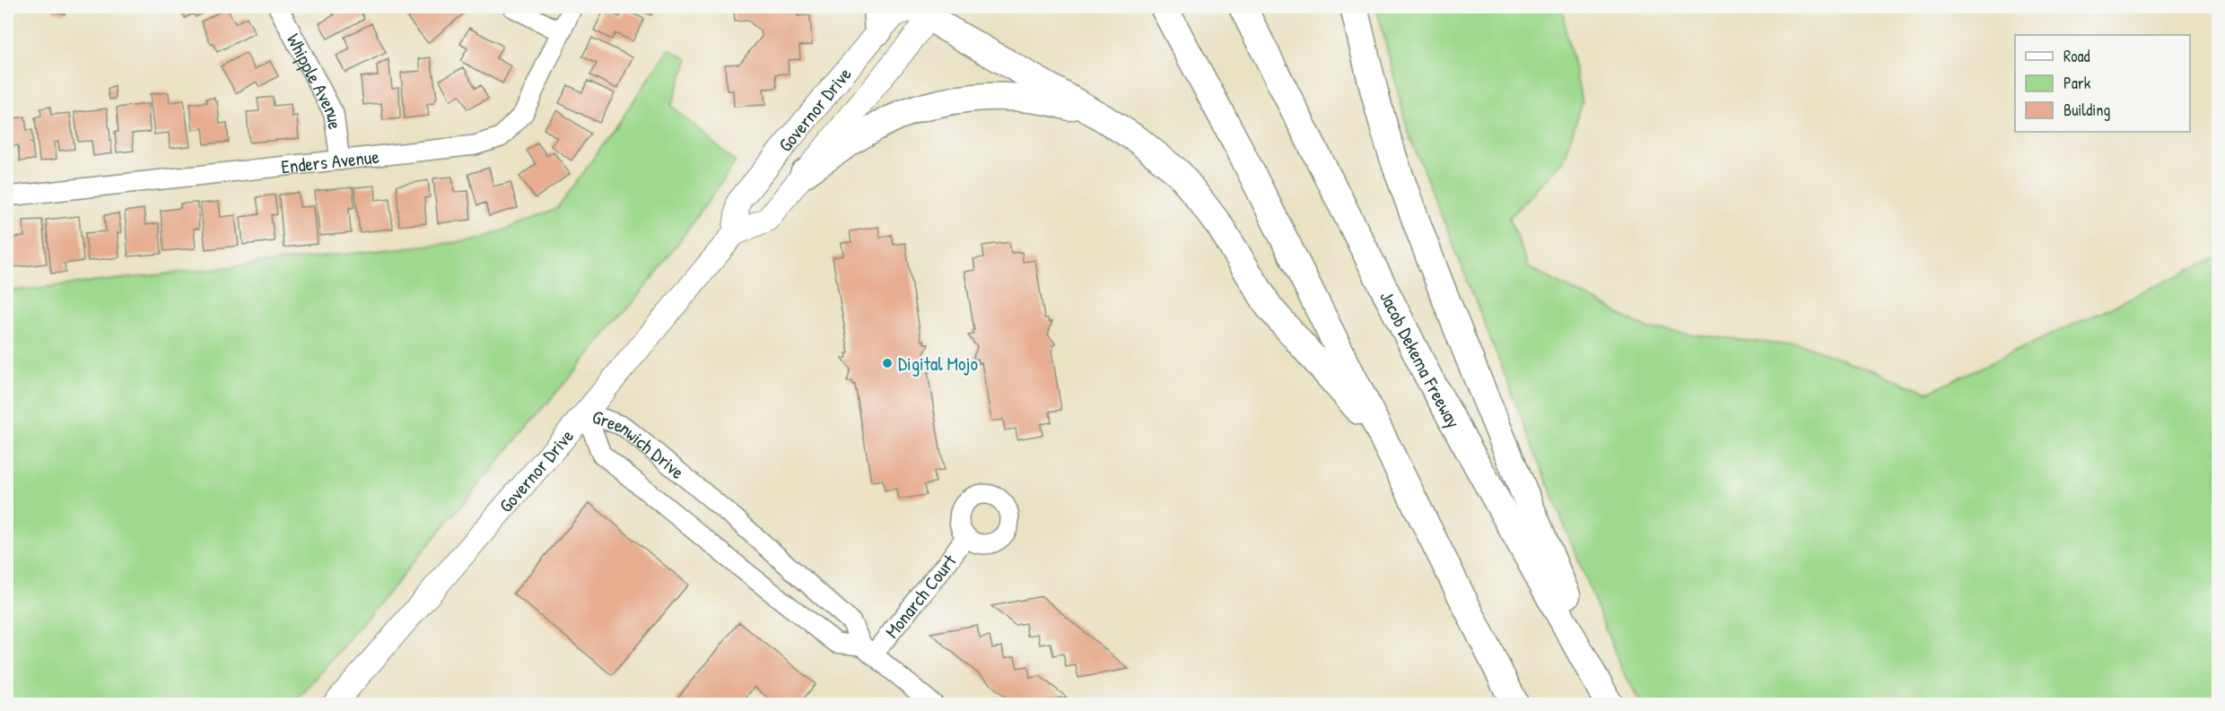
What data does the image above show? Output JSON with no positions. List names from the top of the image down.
{
  "streets": {
    "highway": ["Jacob Dekema Freeway"],
    "main road": ["Governor Drive"],
    "street": [
      "Whipple Avenue",
      "Enders Avenue",
      "Greenwich Drive",
      "Monarch Court"
    ]
  },
  "crossings": [
    ["Whipple Avenue", "Enders Avenue"],
    ["Governor Drive", "Greenwich Drive"],
    ["Greenwich Drive", "Monarch Court"]
  ],
  "places": ["Digital Mojo"],
  "legend": ["Road", "Park", "Building"]
}
